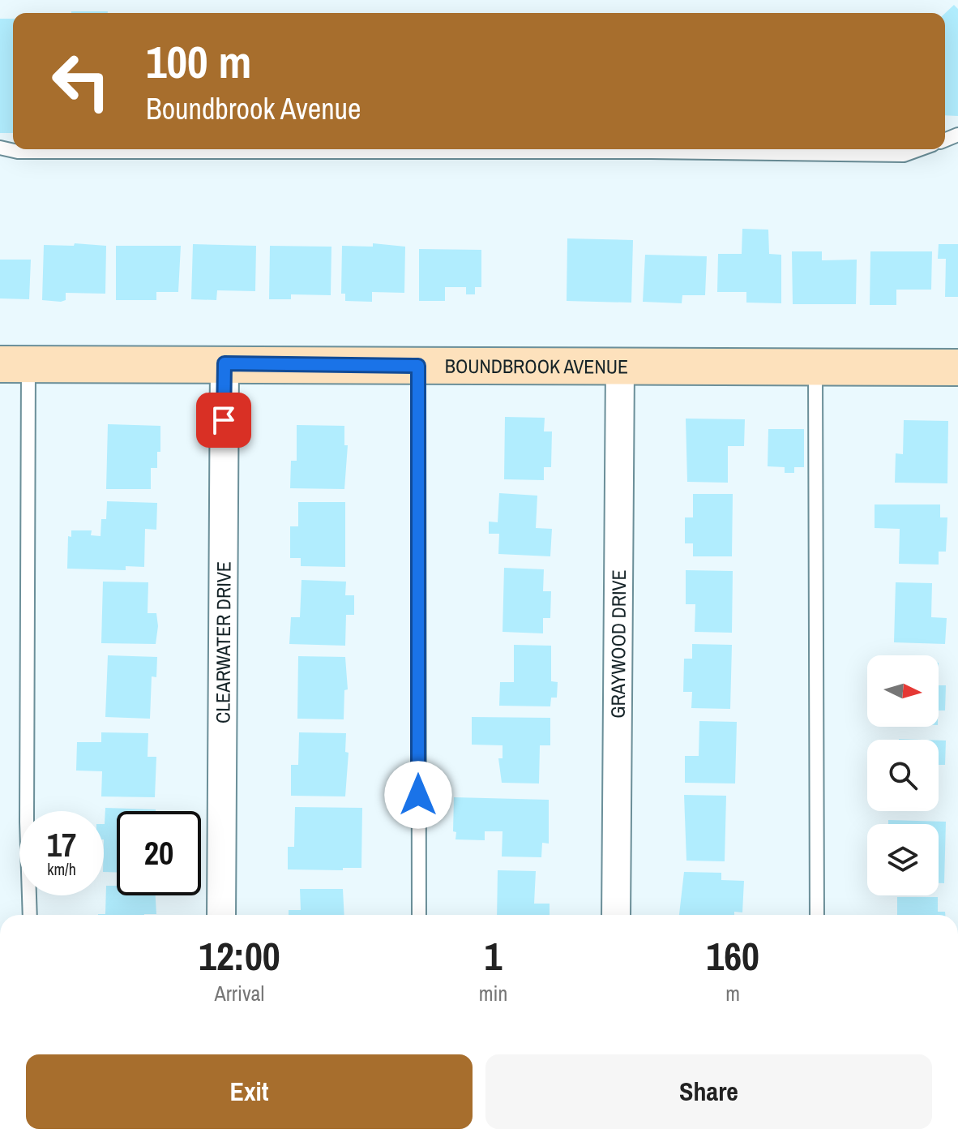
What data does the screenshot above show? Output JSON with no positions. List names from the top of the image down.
{
  "streets": {
    "street": ["BOUNDBROOK AVENUE", "CLEARWATER DRIVE", "GRAYWOOD DRIVE"]
  },
  "crossings": [
    ["BOUNDBROOK AVENUE", "CLEARWATER DRIVE"],
    ["BOUNDBROOK AVENUE", "GRAYWOOD DRIVE"]
  ],
  "north": "right",
  "page": {
    "turn": ["100 m", "Boundbrook Avenue"],
    "speed": "17 km/h",
    "limit": "20",
    "eta": [
      "12:00",
      "Arrival",
      "1",
      "min",
      "160",
      "m"
    ],
    "buttons": ["Exit", "Share"]
  }
}
